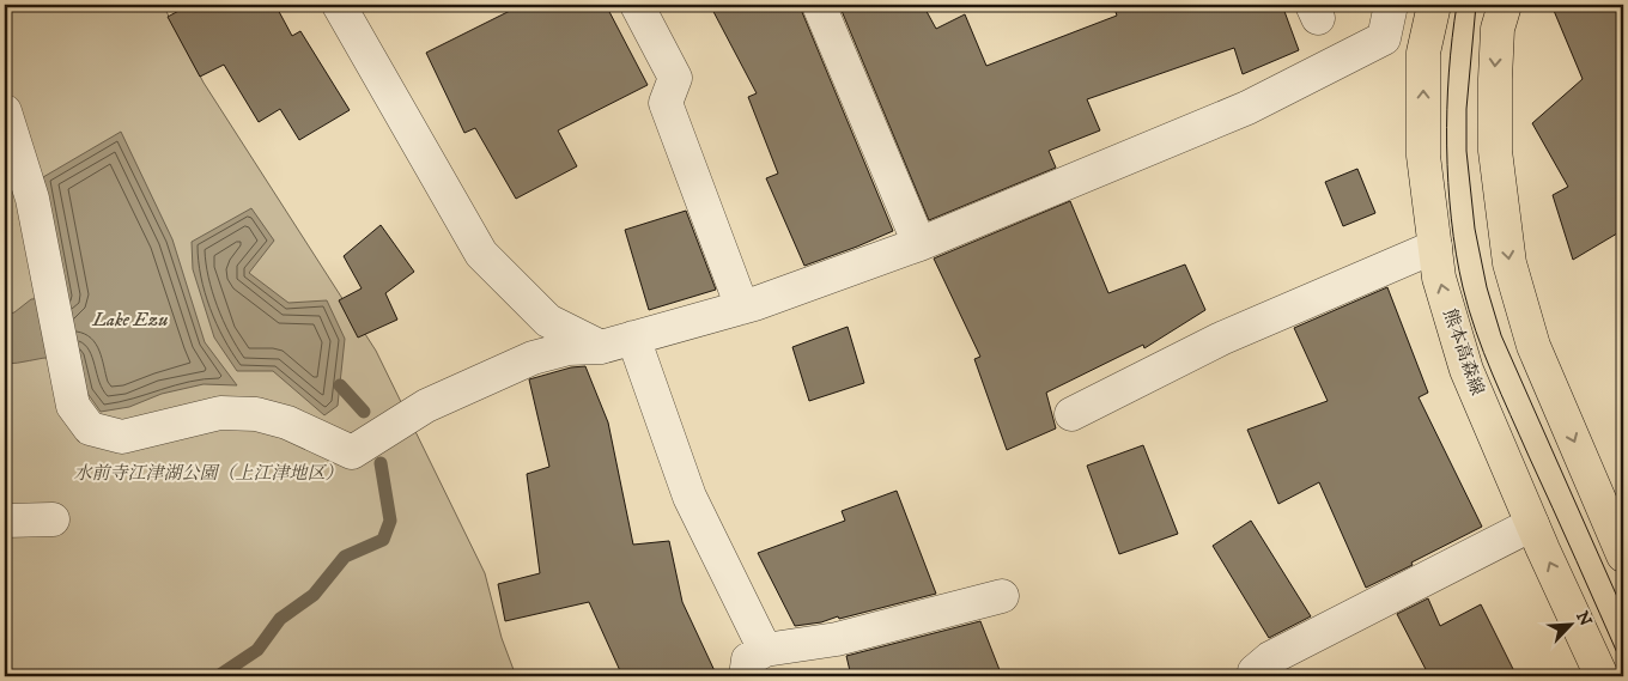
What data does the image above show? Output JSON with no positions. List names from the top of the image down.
{
  "streets": {
    "main road": ["熊本高森線"]
  },
  "water": ["Lake Ezu"],
  "parks": ["水前寺江津湖公園（上江津地区）"],
  "north": "top right"
}
